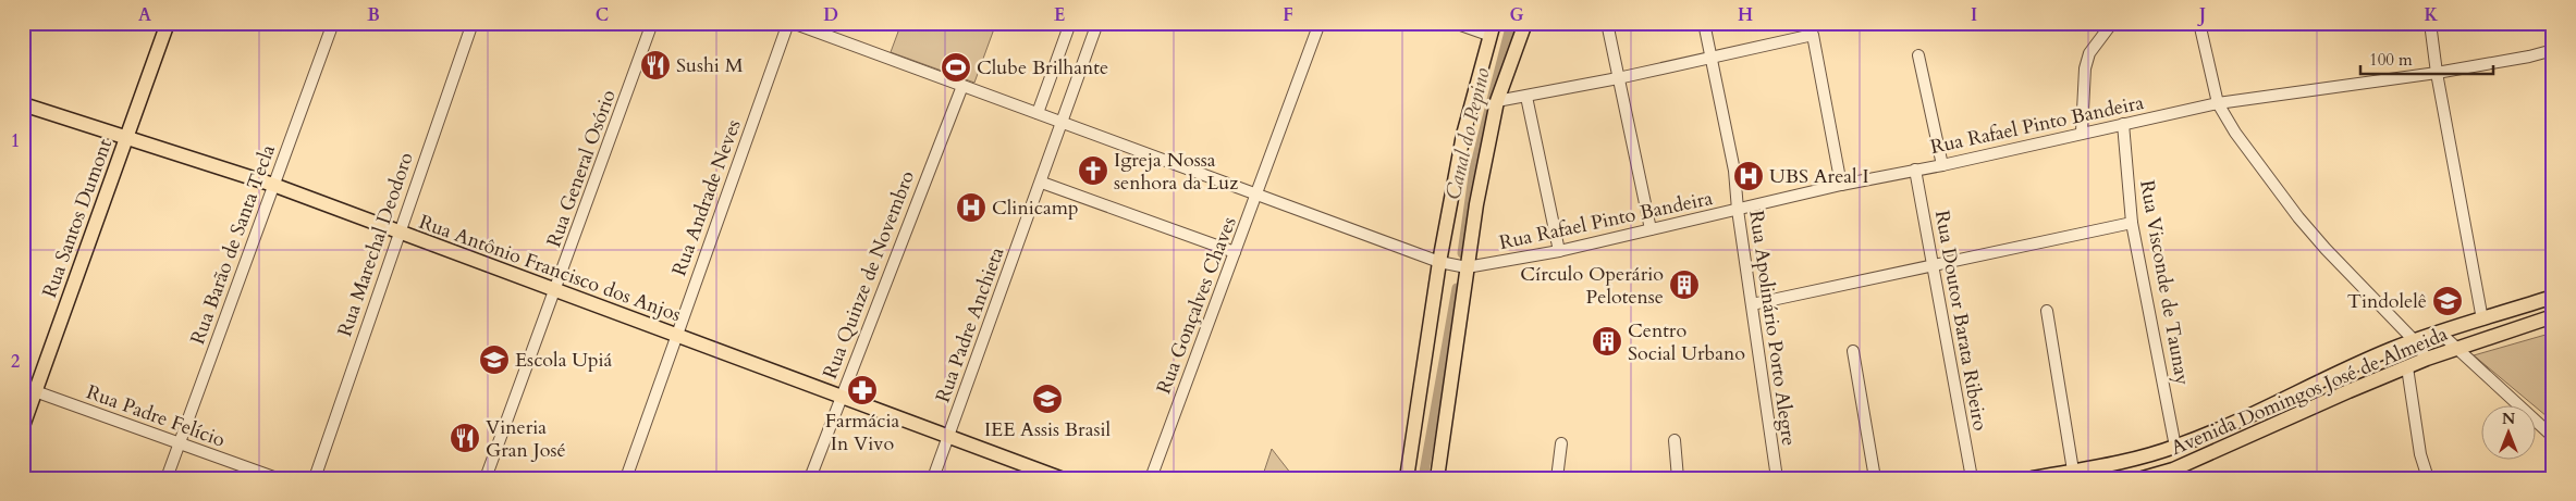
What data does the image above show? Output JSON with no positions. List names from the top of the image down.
{
  "streets": {
    "main road": ["Rua Santos Dumont", "Rua Antônio Francisco dos Anjos", "Avenida Domingos José de Almeida"],
    "street": [
      "Rua Rafael Pinto Bandeira",
      "Rua General Osório",
      "Rua Andrade Neves",
      "Rua Barão de Santa Tecla",
      "Rua Marechal Deodoro",
      "Rua Quinze de Novembro",
      "Rua Visconde de Taunay",
      "Rua Gonçalves Chaves",
      "Rua Doutor Barata Ribeiro",
      "Rua Padre Anchieta",
      "Rua Apolinário Porto Alegre",
      "Rua Padre Felício"
    ]
  },
  "crossings": [
    ["Rua Rafael Pinto Bandeira", "Rua Quinze de Novembro"],
    ["Rua Rafael Pinto Bandeira", "Rua Visconde de Taunay"],
    ["Rua Rafael Pinto Bandeira", "Rua Gonçalves Chaves"],
    ["Rua Rafael Pinto Bandeira", "Rua Doutor Barata Ribeiro"],
    ["Rua Rafael Pinto Bandeira", "Rua Padre Anchieta"],
    ["Rua Rafael Pinto Bandeira", "Rua Apolinário Porto Alegre"],
    ["Rua General Osório", "Rua Antônio Francisco dos Anjos"],
    ["Rua Andrade Neves", "Rua Antônio Francisco dos Anjos"],
    ["Rua Santos Dumont", "Rua Antônio Francisco dos Anjos"],
    ["Rua Santos Dumont", "Rua Padre Felício"],
    ["Rua Barão de Santa Tecla", "Rua Antônio Francisco dos Anjos"],
    ["Rua Barão de Santa Tecla", "Rua Padre Felício"],
    ["Rua Marechal Deodoro", "Rua Antônio Francisco dos Anjos"],
    ["Rua Antônio Francisco dos Anjos", "Rua Quinze de Novembro"],
    ["Rua Antônio Francisco dos Anjos", "Rua Padre Anchieta"],
    ["Rua Visconde de Taunay", "Avenida Domingos José de Almeida"]
  ],
  "water": ["Canal do Pepino"],
  "places": {
    "restaurant": ["Sushi M", "Vineria Gran José"],
    "sports": ["Clube Brilhante"],
    "church": ["Igreja Nossa senhora da Luz"],
    "hospital": ["UBS Areal I", "Clinicamp"],
    "building": ["Círculo Operário Pelotense", "Centro Social Urbano"],
    "school or university": ["Tindolelê", "Escola Upiá", "IEE Assis Brasil"],
    "pharmacy": ["Farmácia In Vivo"]
  },
  "scale_bar": "100 m",
  "north": "top",
  "grid": {
    "columns": [
      "A",
      "B",
      "C",
      "D",
      "E",
      "F",
      "G",
      "H",
      "I",
      "J",
      "K"
    ],
    "rows": ["1", "2"]
  }
}
